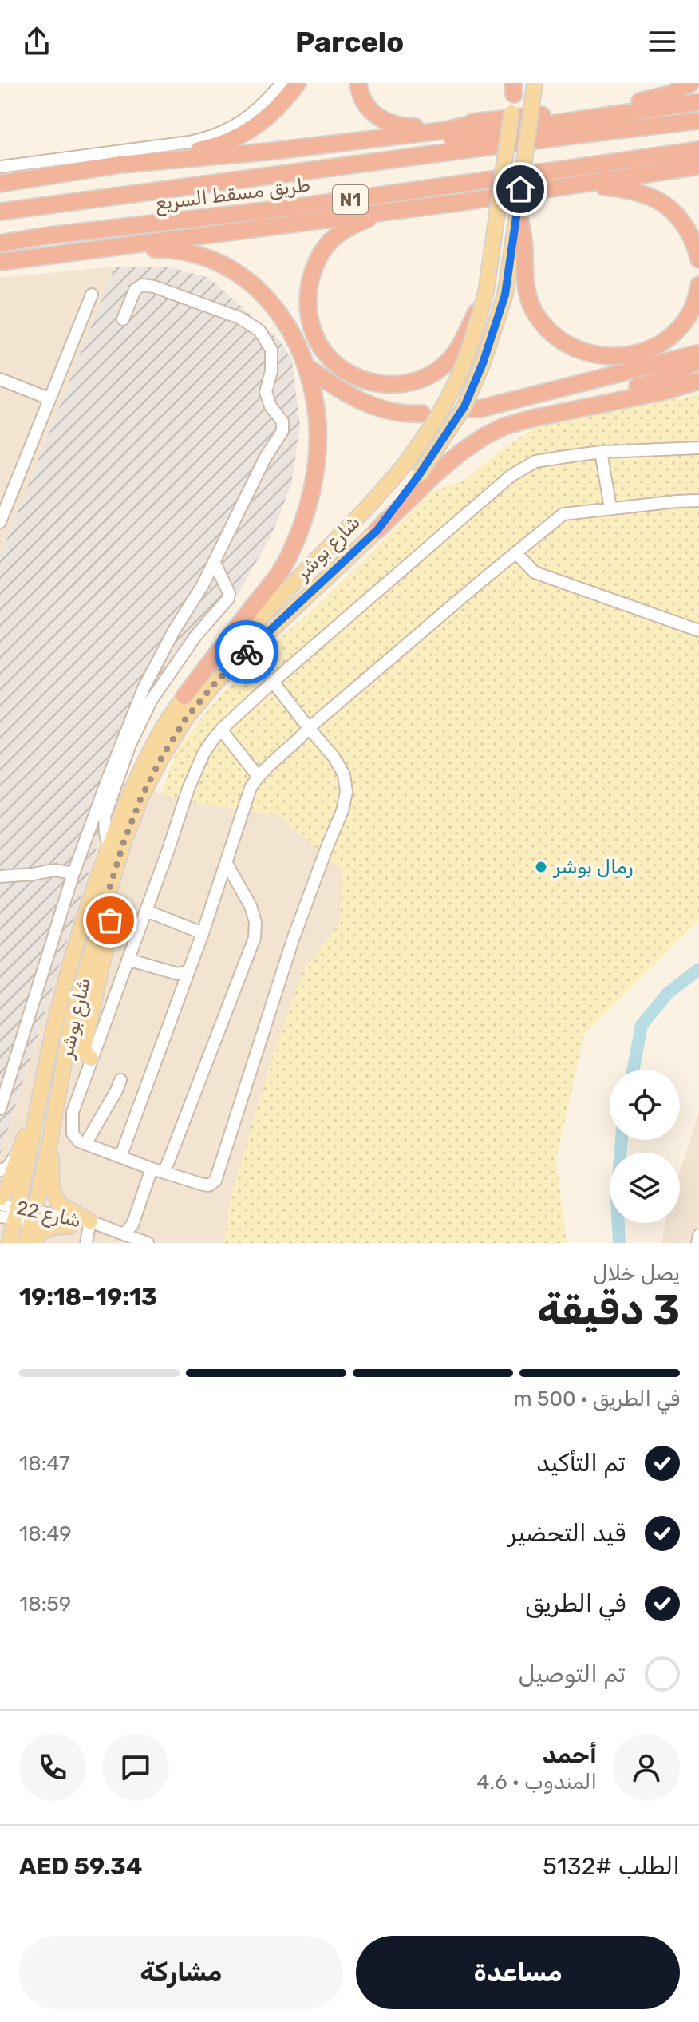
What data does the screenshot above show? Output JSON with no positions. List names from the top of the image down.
{
  "streets": {
    "highway": ["طريق مسقط السريع", "N1"],
    "main road": ["شارع بوشر"],
    "street": ["شارع 22"]
  },
  "crossings": [
    ["شارع بوشر", "شارع 22"]
  ],
  "places": ["رمال بوشر"],
  "page": {
    "header": "Parcelo",
    "heading": ["3 دقيقة", "يصل خلال", "19:13–19:18"],
    "panel": [
      "أحمد",
      "المندوب · 4.6",
      "الطلب #5132",
      "AED 59.34"
    ],
    "bar": "في الطريق · 500 m",
    "list": [
      ["تم التأكيد", "18:47"],
      ["قيد التحضير", "18:49"],
      ["في الطريق", "18:59"],
      "تم التوصيل"
    ],
    "buttons": ["مساعدة", "مشاركة"]
  }
}
